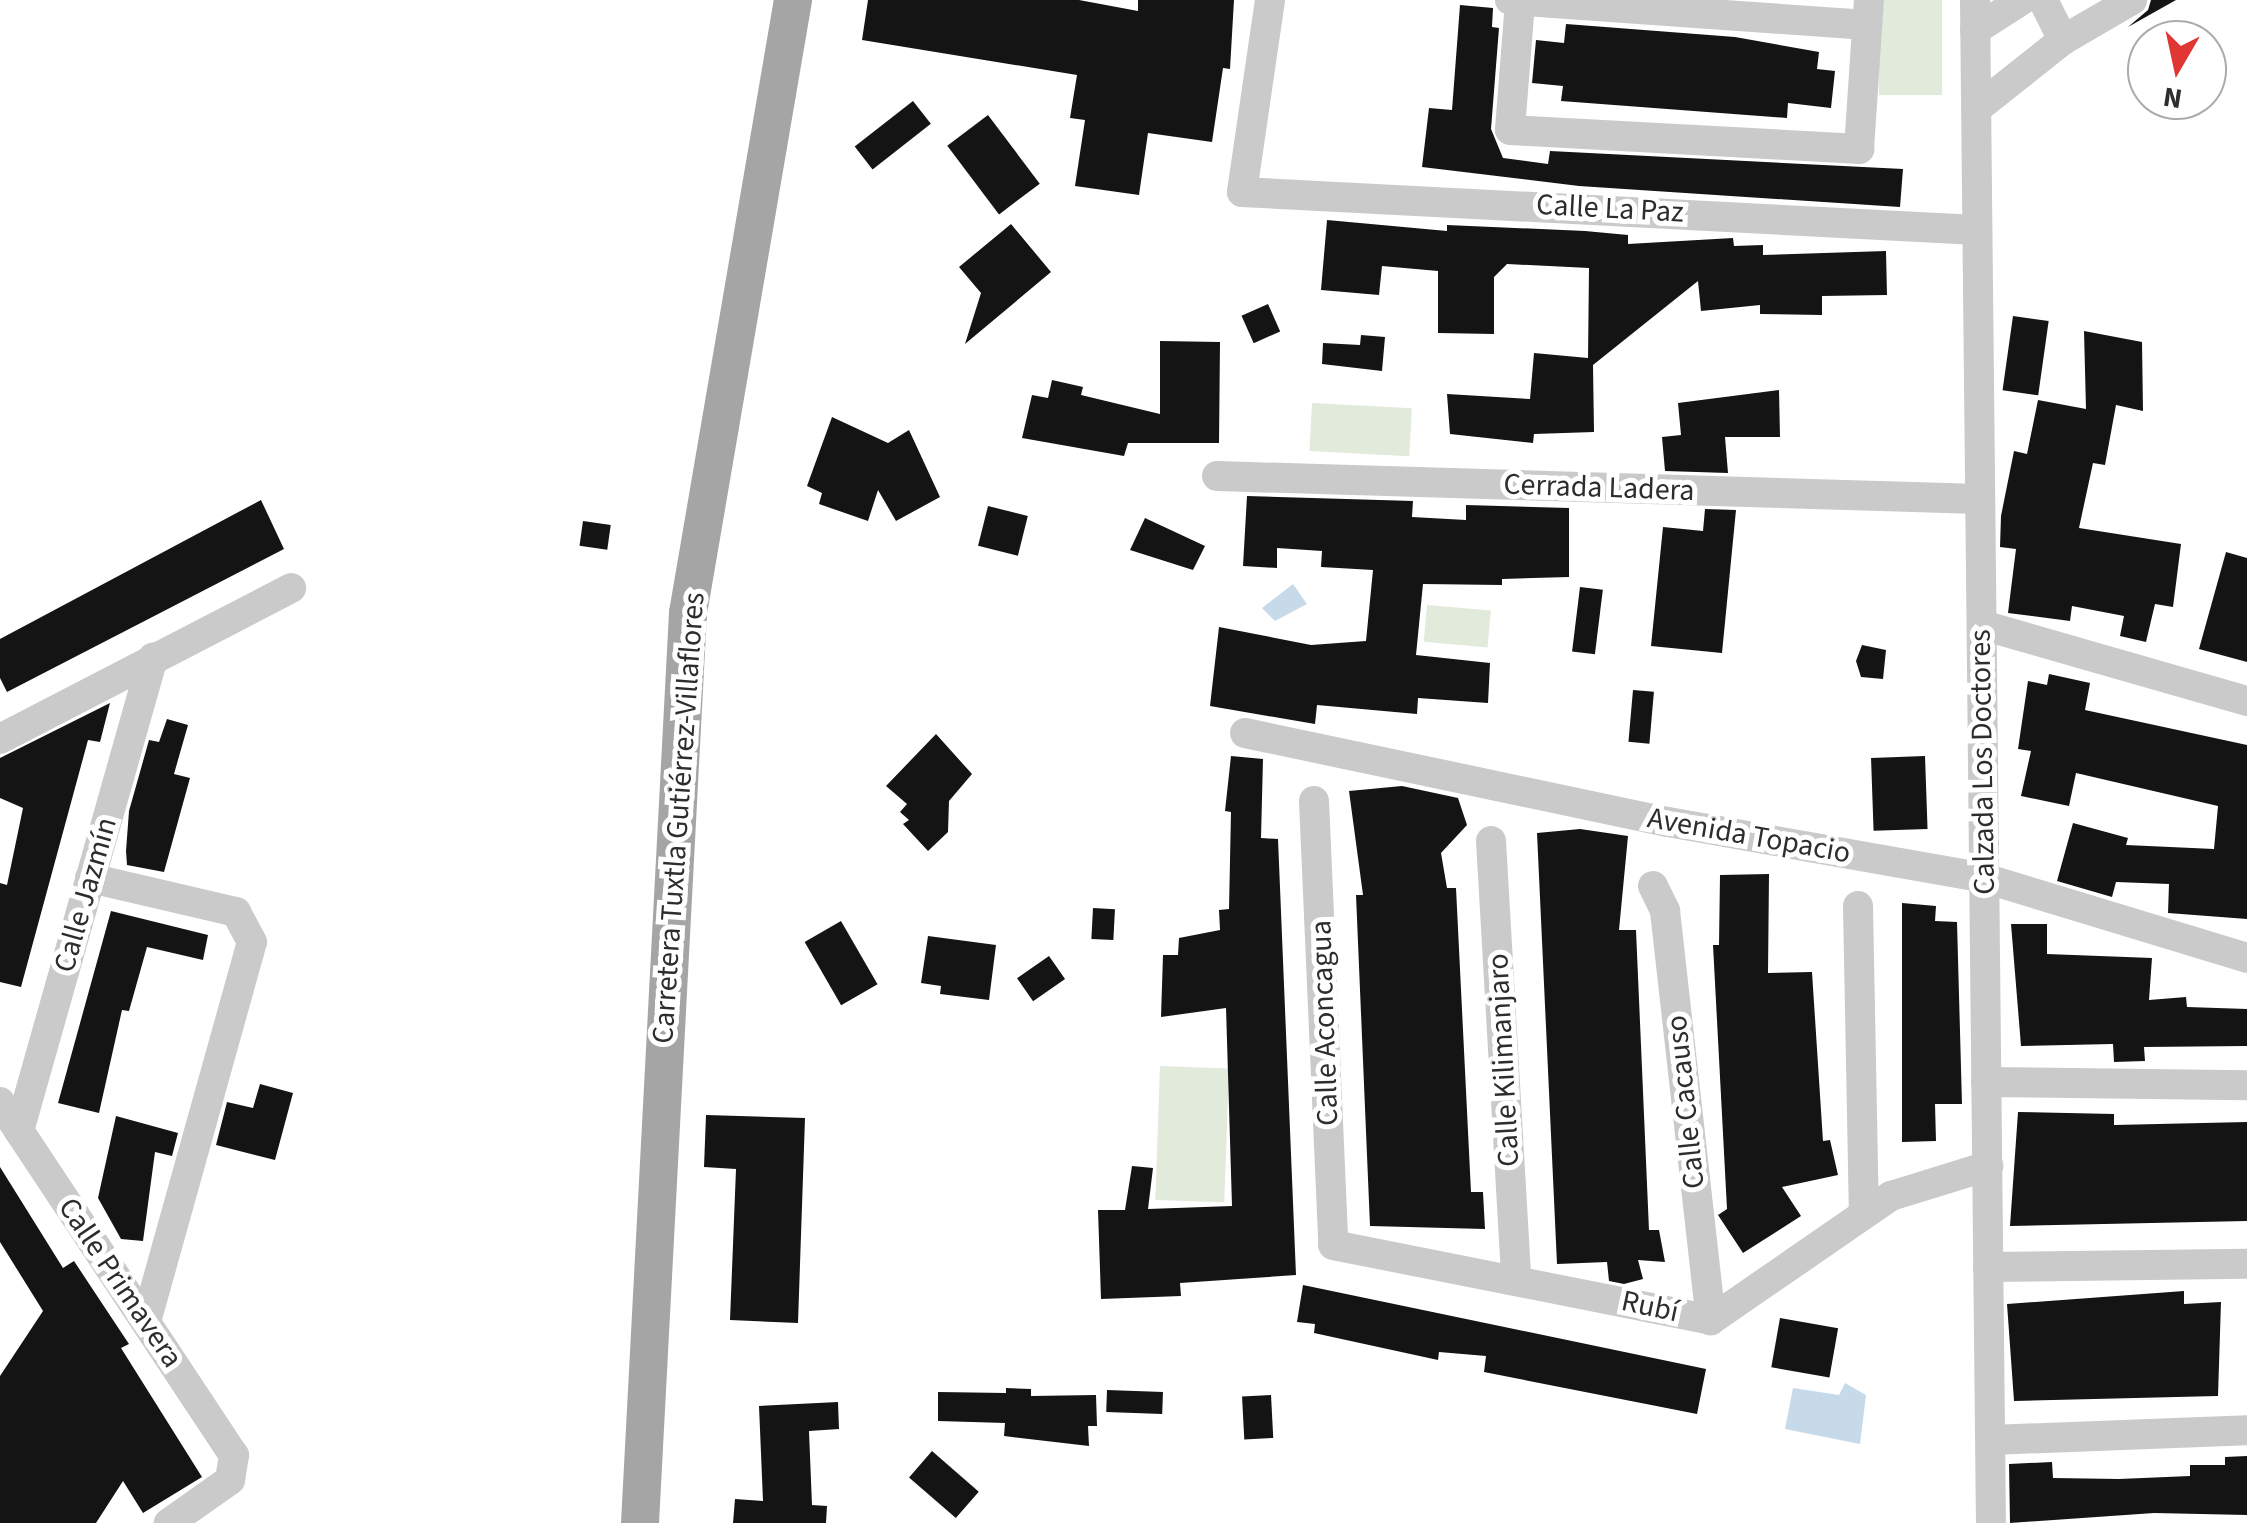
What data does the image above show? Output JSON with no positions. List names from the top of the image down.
{
  "streets": {
    "main road": ["Carretera Tuxtla Gutiérrez-Villaflores"],
    "street": [
      "Calle La Paz",
      "Cerrada Ladera",
      "Calzada Los Doctores",
      "Avenida Topacio",
      "Calle Jazmín",
      "Calle Aconcagua",
      "Calle Kilimanjaro",
      "Calle Cacauso",
      "Calle Primavera",
      "Rubí"
    ]
  },
  "crossings": [
    ["Calle La Paz", "Calzada Los Doctores"],
    ["Cerrada Ladera", "Calzada Los Doctores"],
    ["Calzada Los Doctores", "Avenida Topacio"],
    ["Calzada Los Doctores", "Rubí"],
    ["Calle Jazmín", "Calle Primavera"],
    ["Calle Aconcagua", "Rubí"],
    ["Calle Kilimanjaro", "Rubí"],
    ["Calle Cacauso", "Rubí"]
  ],
  "north": "bottom"
}
